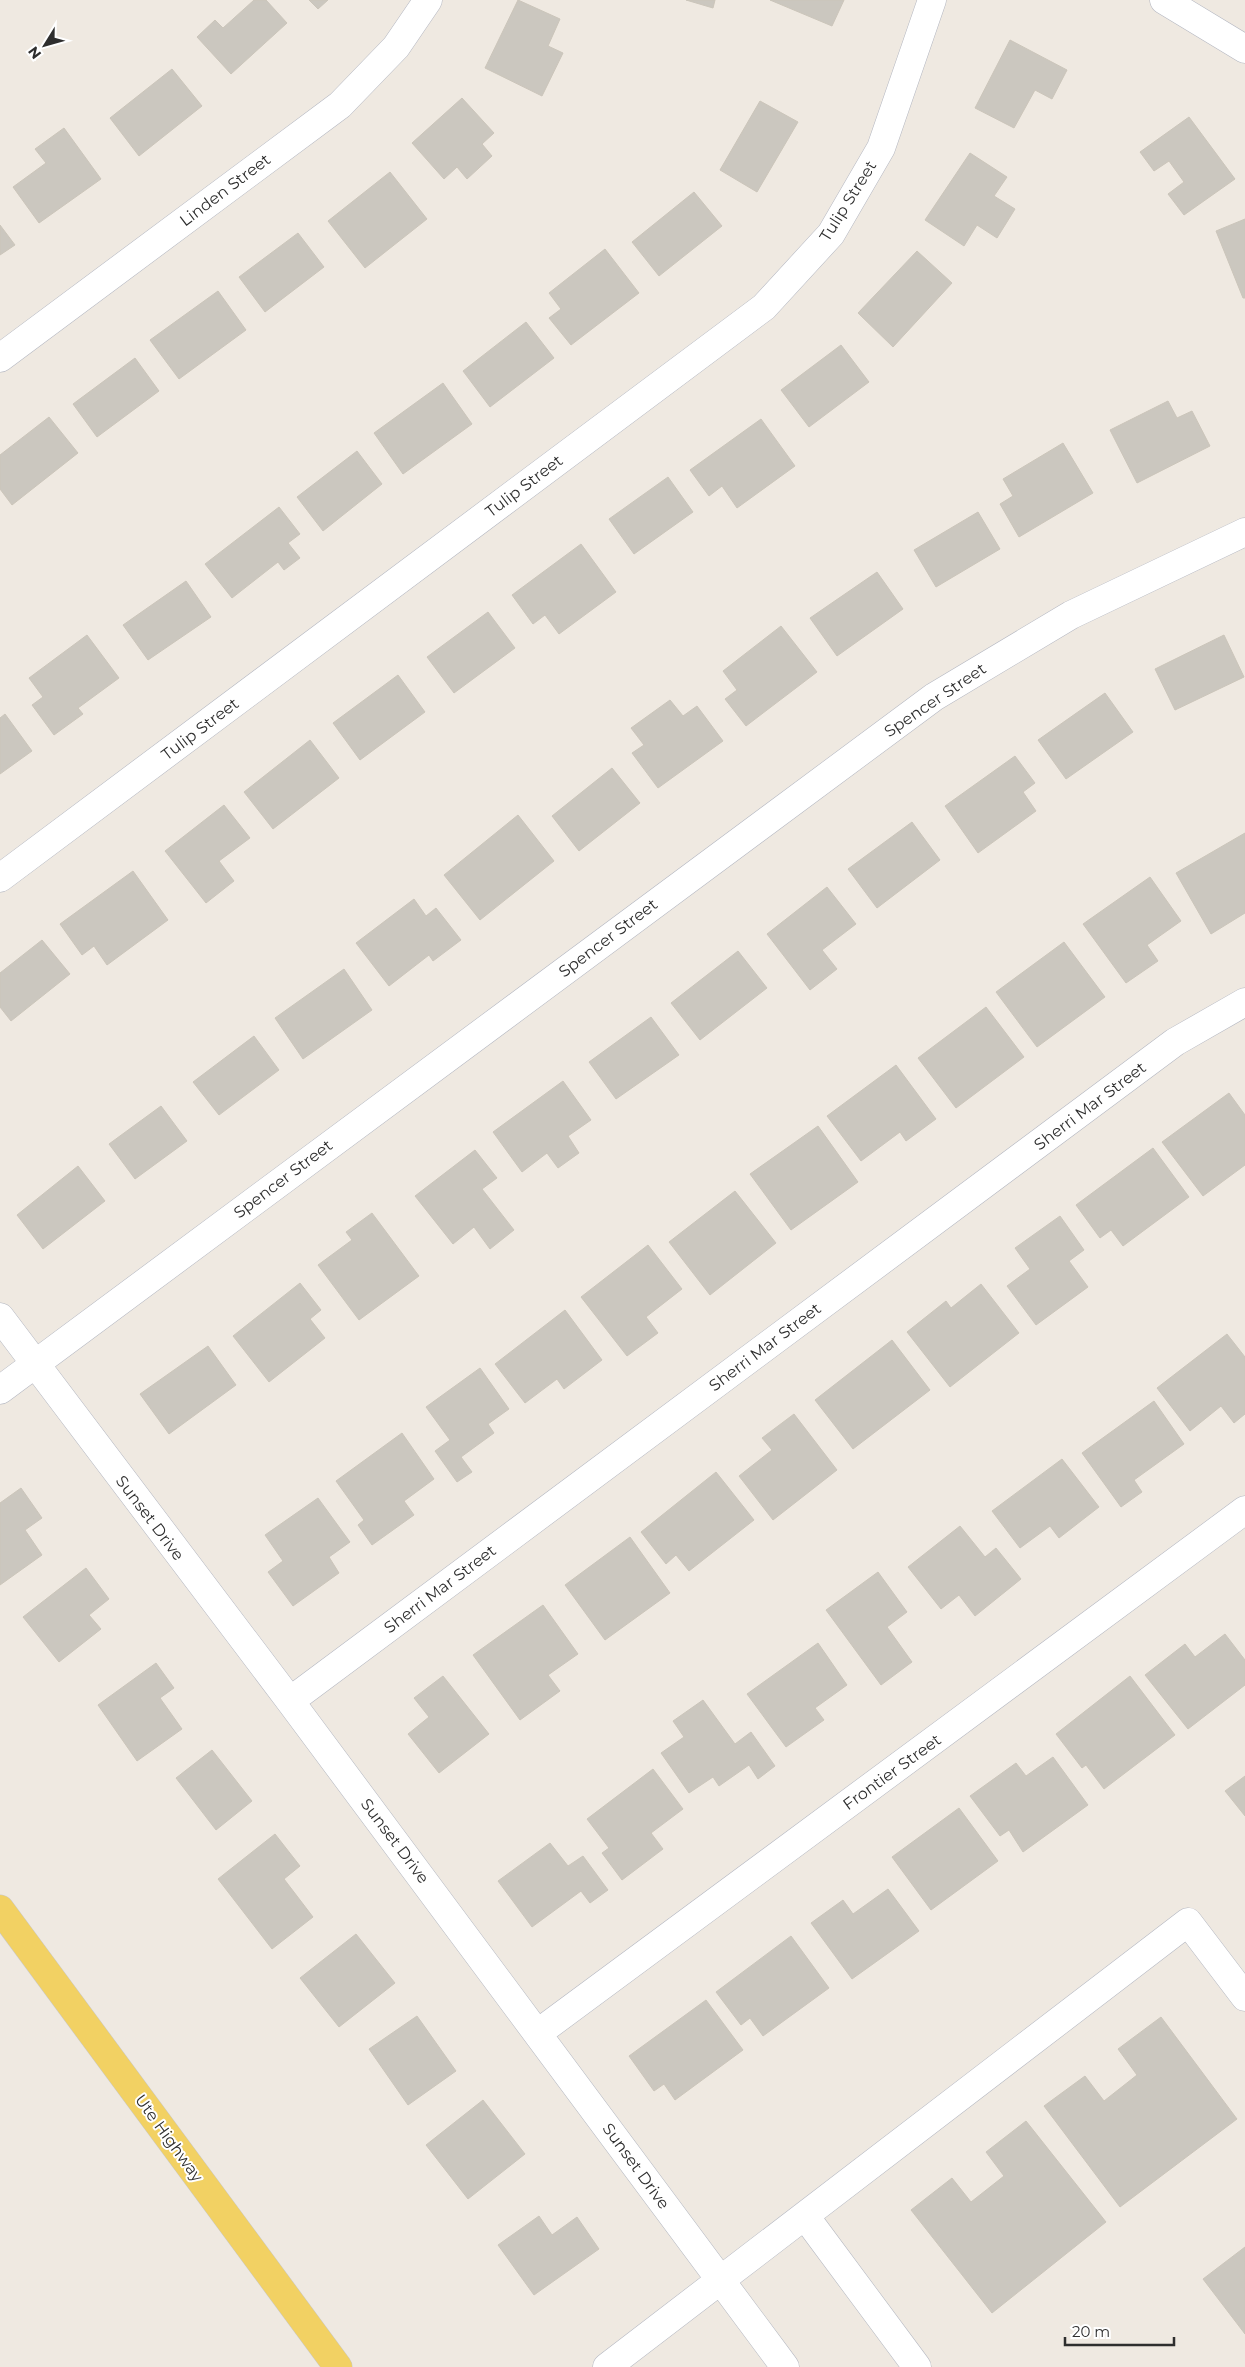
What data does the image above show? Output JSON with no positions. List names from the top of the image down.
{
  "streets": {
    "main road": ["Ute Highway"],
    "street": [
      "Linden Street",
      "Tulip Street",
      "Spencer Street",
      "Sherri Mar Street",
      "Sunset Drive",
      "Frontier Street"
    ]
  },
  "crossings": [
    ["Spencer Street", "Sunset Drive"],
    ["Sherri Mar Street", "Sunset Drive"],
    ["Sunset Drive", "Frontier Street"]
  ],
  "scale_bar": "20 m",
  "north": "bottom left"
}
